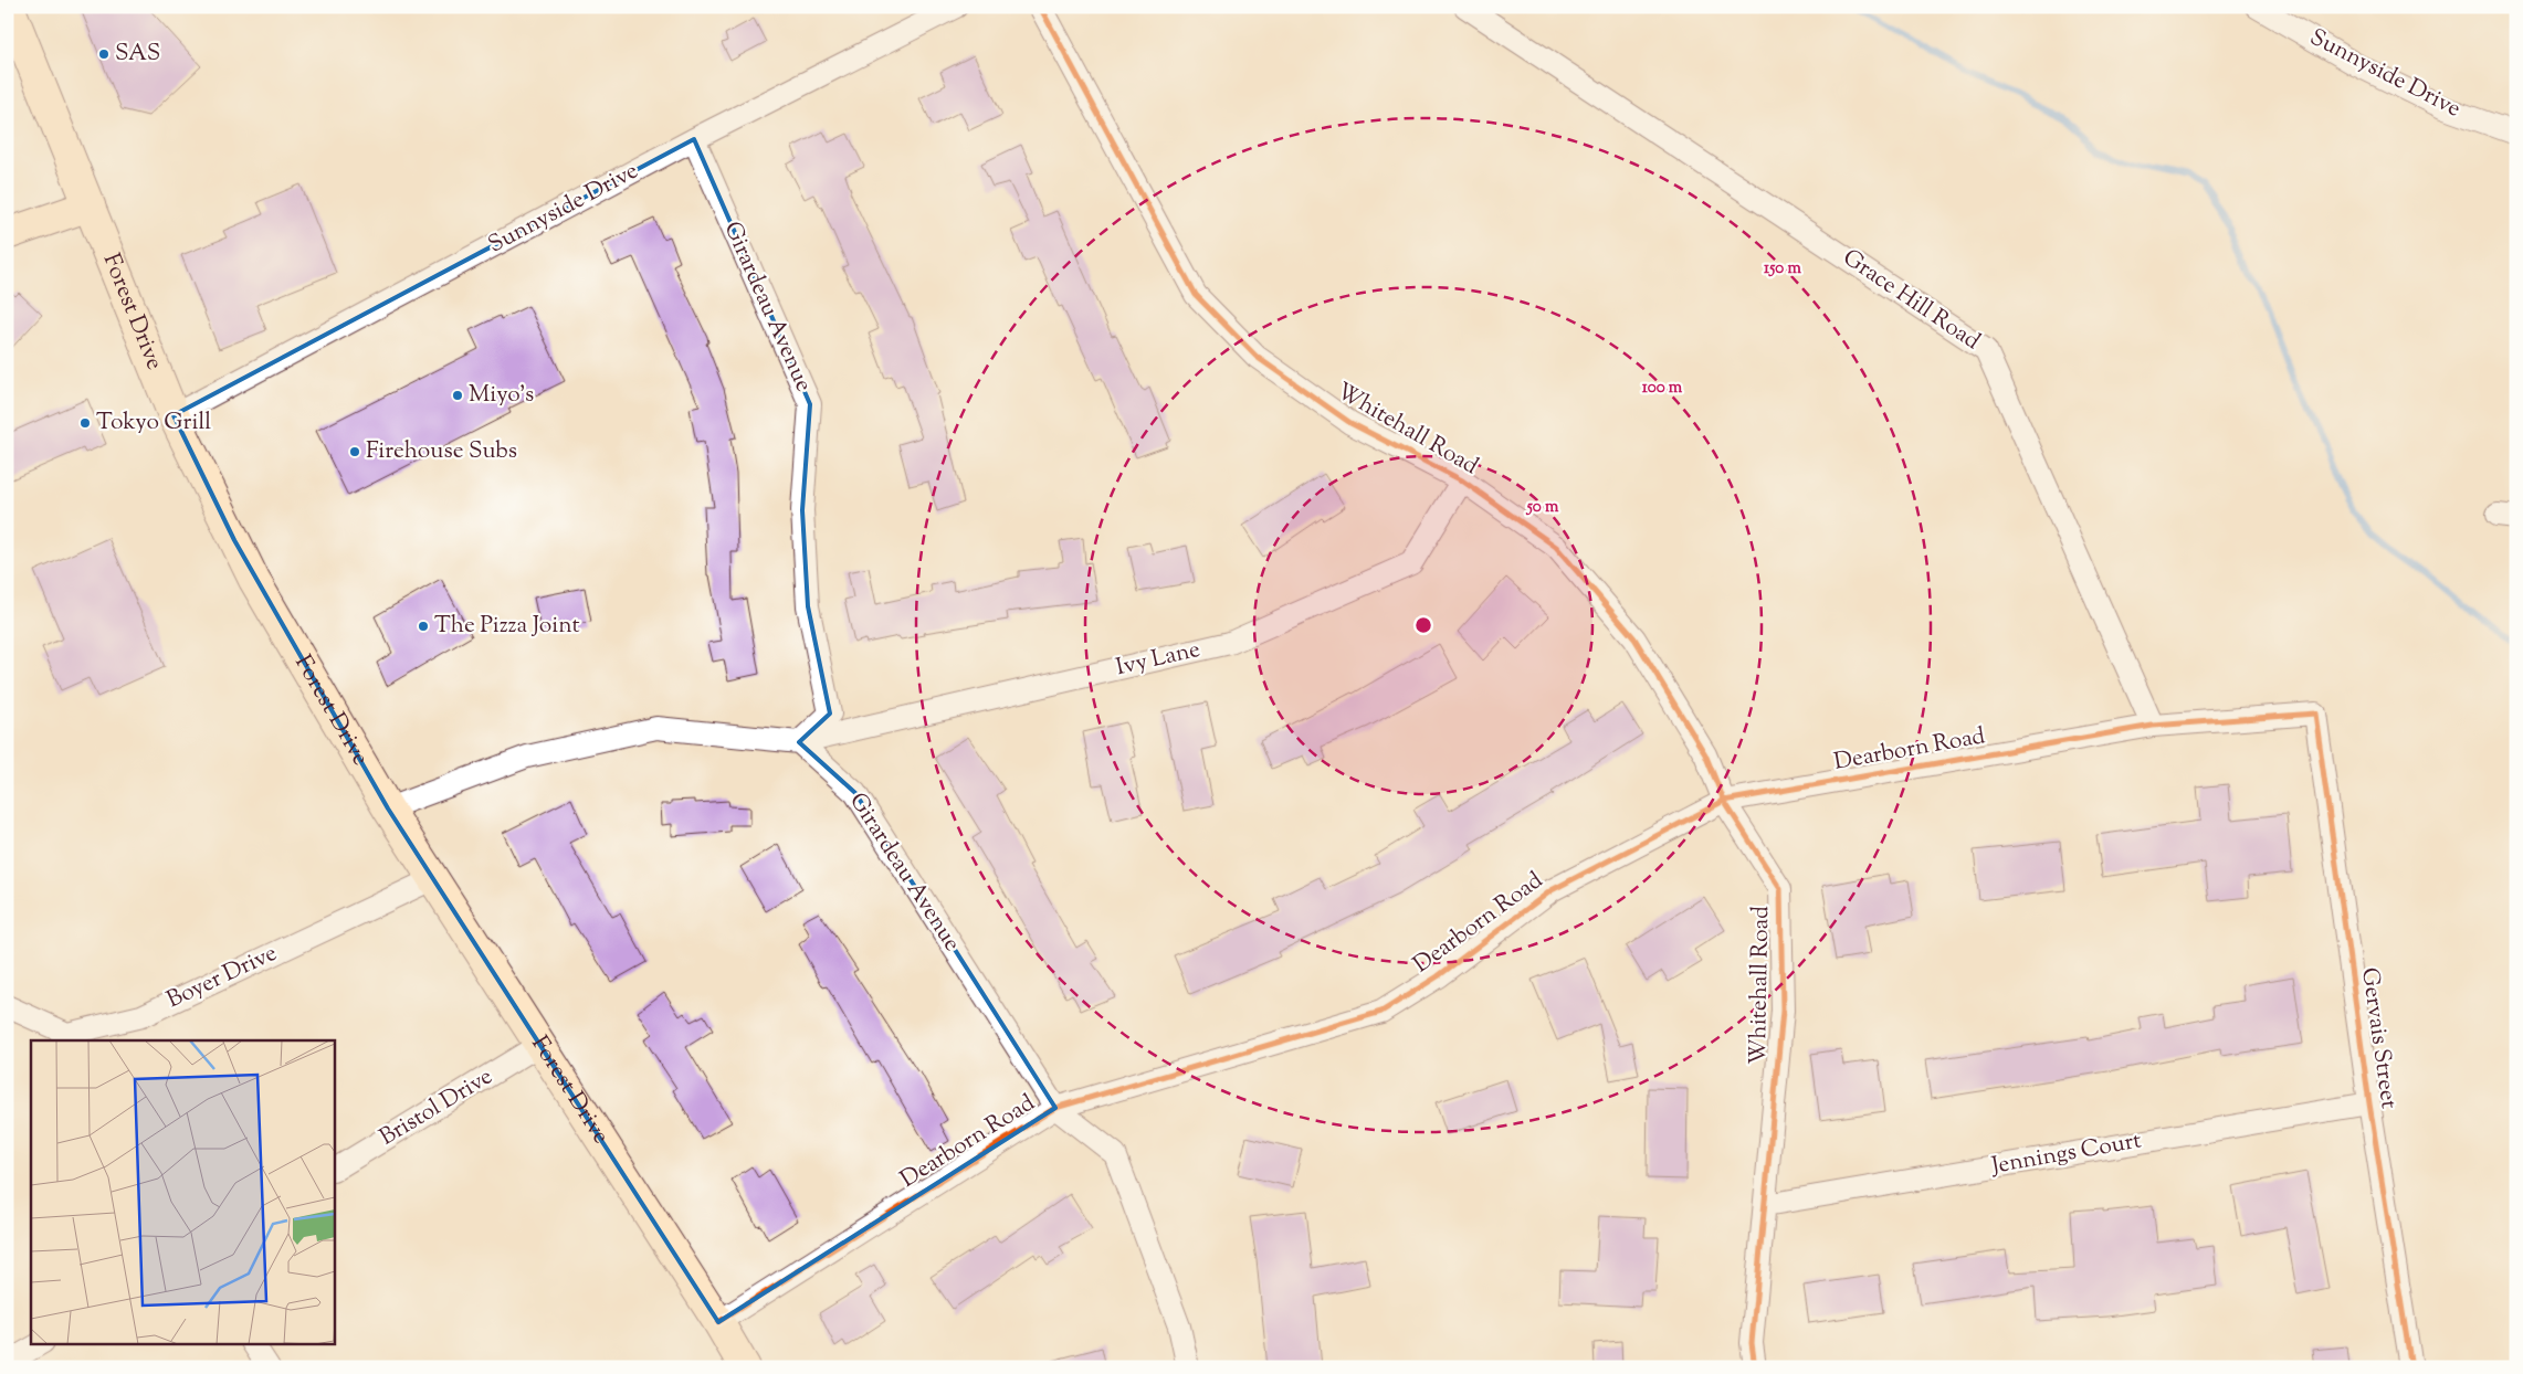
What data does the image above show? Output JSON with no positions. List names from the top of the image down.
{
  "streets": {
    "main road": ["Forest Drive"],
    "street": [
      "Sunnyside Drive",
      "Grace Hill Road",
      "Girardeau Avenue",
      "Whitehall Road",
      "Ivy Lane",
      "Dearborn Road",
      "Boyer Drive",
      "Gervais Street",
      "Bristol Drive",
      "Jennings Court"
    ]
  },
  "crossings": [
    ["Sunnyside Drive", "Girardeau Avenue"],
    ["Sunnyside Drive", "Forest Drive"],
    ["Grace Hill Road", "Dearborn Road"],
    ["Girardeau Avenue", "Ivy Lane"],
    ["Girardeau Avenue", "Dearborn Road"],
    ["Forest Drive", "Ivy Lane"],
    ["Forest Drive", "Dearborn Road"],
    ["Forest Drive", "Boyer Drive"],
    ["Forest Drive", "Bristol Drive"],
    ["Whitehall Road", "Ivy Lane"],
    ["Whitehall Road", "Dearborn Road"],
    ["Whitehall Road", "Jennings Court"],
    ["Dearborn Road", "Gervais Street"],
    ["Gervais Street", "Jennings Court"]
  ],
  "places": [
    "SAS",
    "Miyo's",
    "Tokyo Grill",
    "Firehouse Subs",
    "The Pizza Joint"
  ],
  "rings": ["150 m", "100 m", "50 m"]
}
